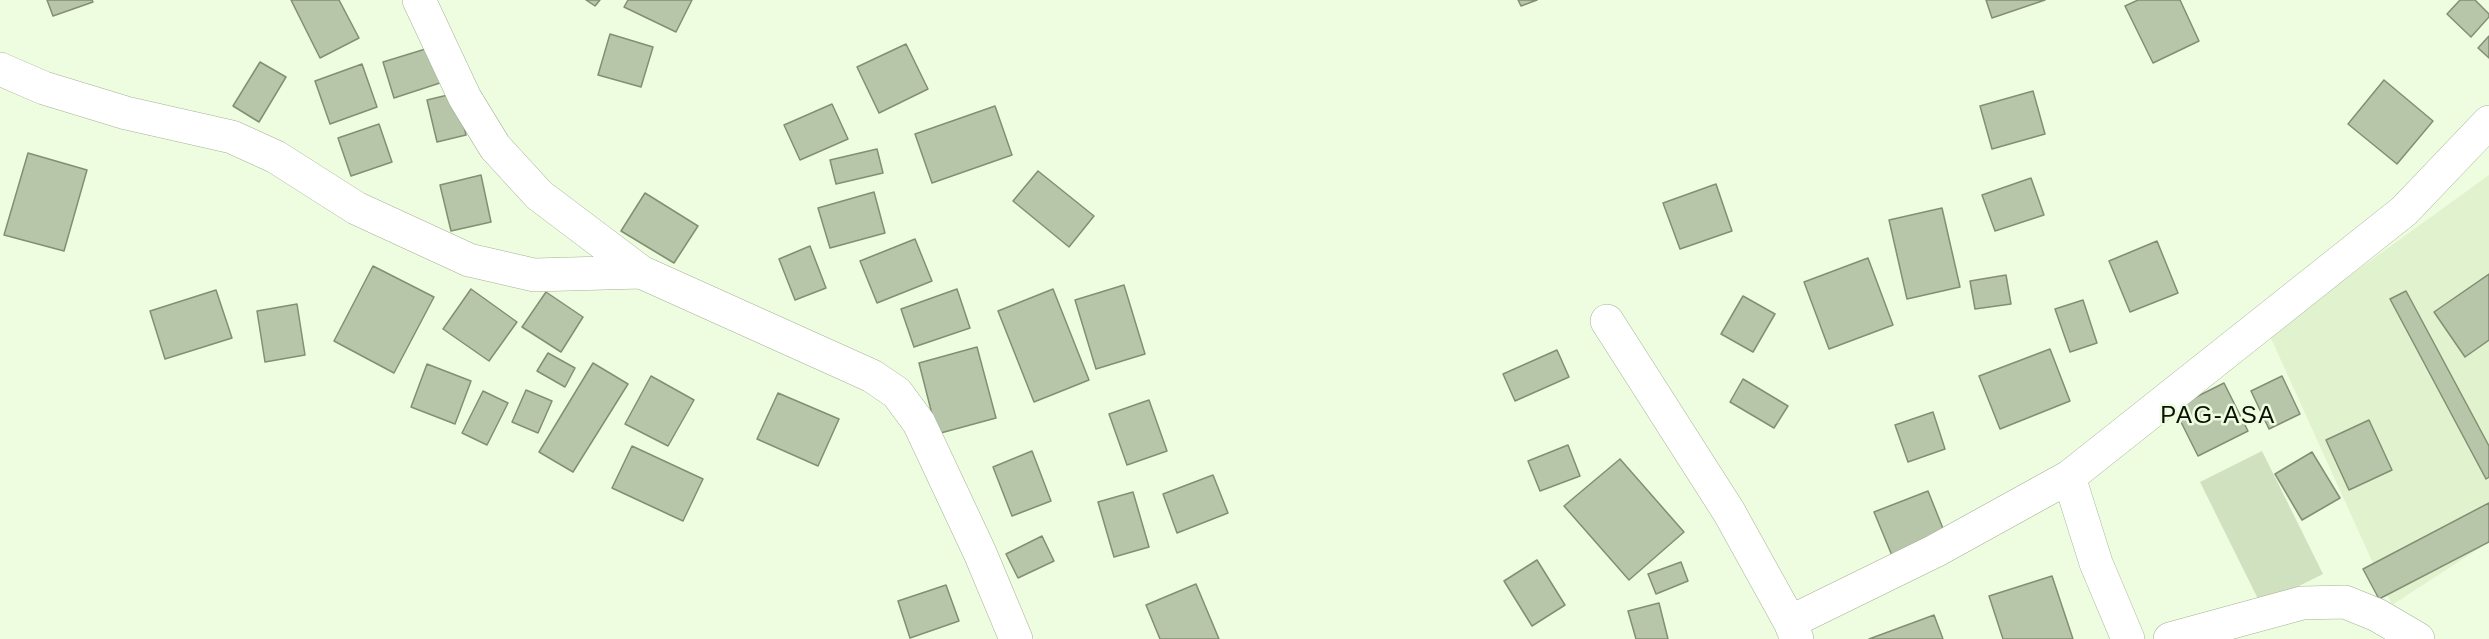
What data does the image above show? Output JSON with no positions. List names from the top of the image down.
{
  "districts": ["PAG-ASA"]
}
